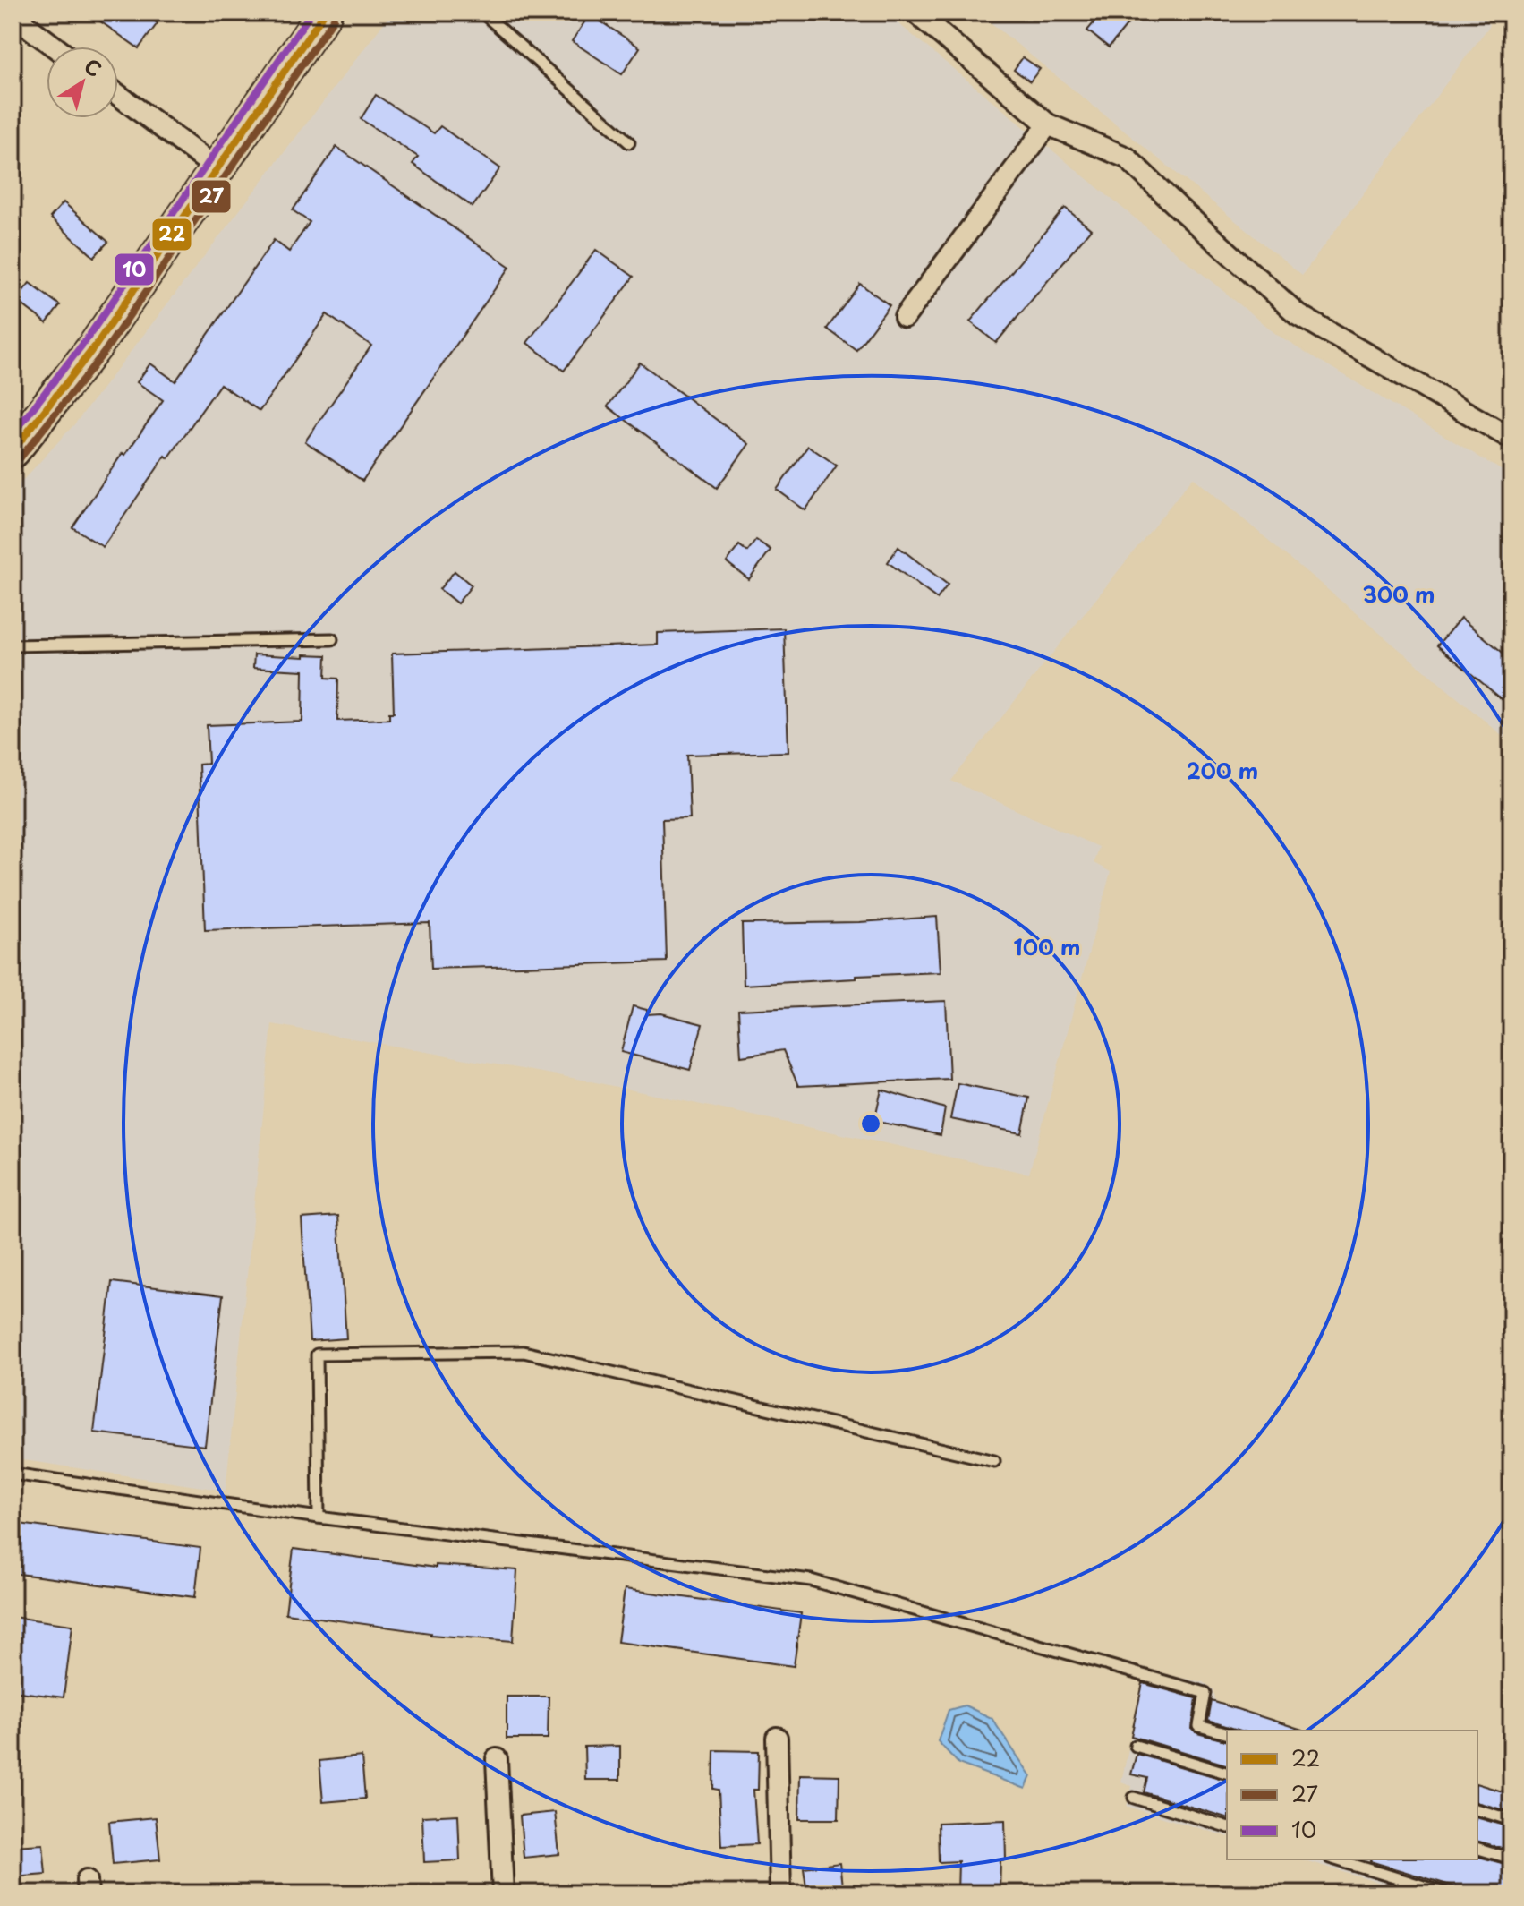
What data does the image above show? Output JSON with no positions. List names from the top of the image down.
{
  "lines": ["transit line 22", "transit line 10", "transit line 27"],
  "legend": ["22", "27", "10"],
  "north": "top right",
  "rings": ["300 m", "200 m", "100 m"]
}
